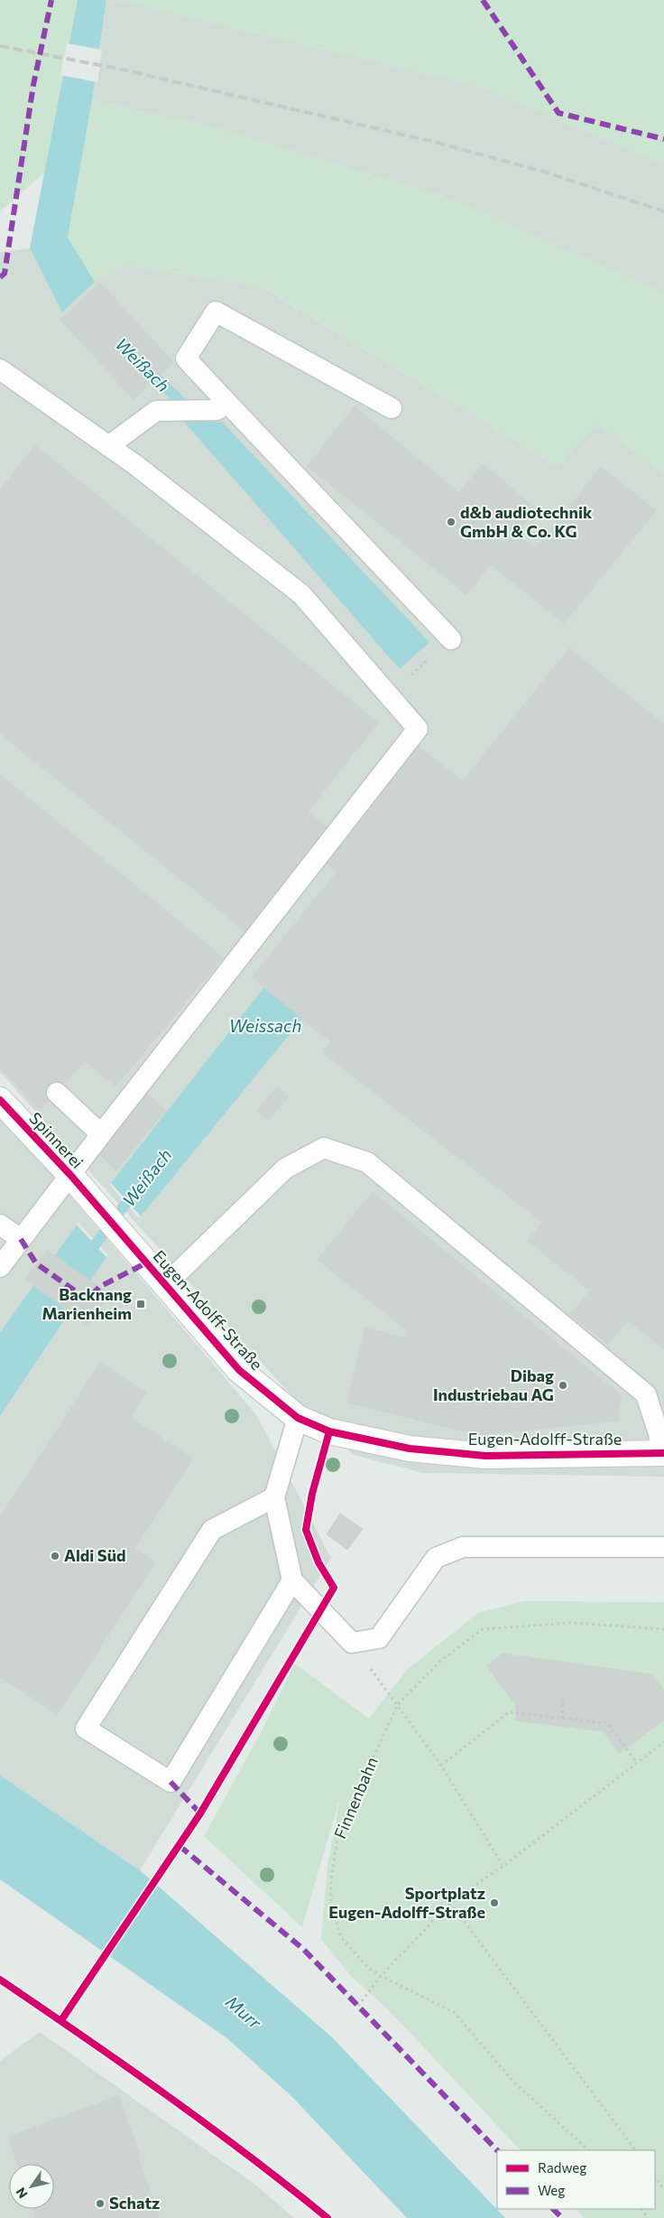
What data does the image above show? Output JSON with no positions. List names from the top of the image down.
{
  "streets": {
    "street": ["Spinnerei", "Eugen-Adolff-Straße"],
    "path": ["Finnenbahn"]
  },
  "crossings": [
    ["Spinnerei", "Eugen-Adolff-Straße"]
  ],
  "water": ["Weißach", "Weissach", "Murr"],
  "places": {
    "other": [
      "d&b audiotechnik GmbH & Co. KG",
      "Dibag Industriebau AG",
      "Aldi Süd",
      "Sportplatz Eugen-Adolff-Straße",
      "Schatz"
    ],
    "transit": ["Backnang Marienheim"]
  },
  "legend": ["Radweg", "Weg"],
  "north": "bottom left"
}
